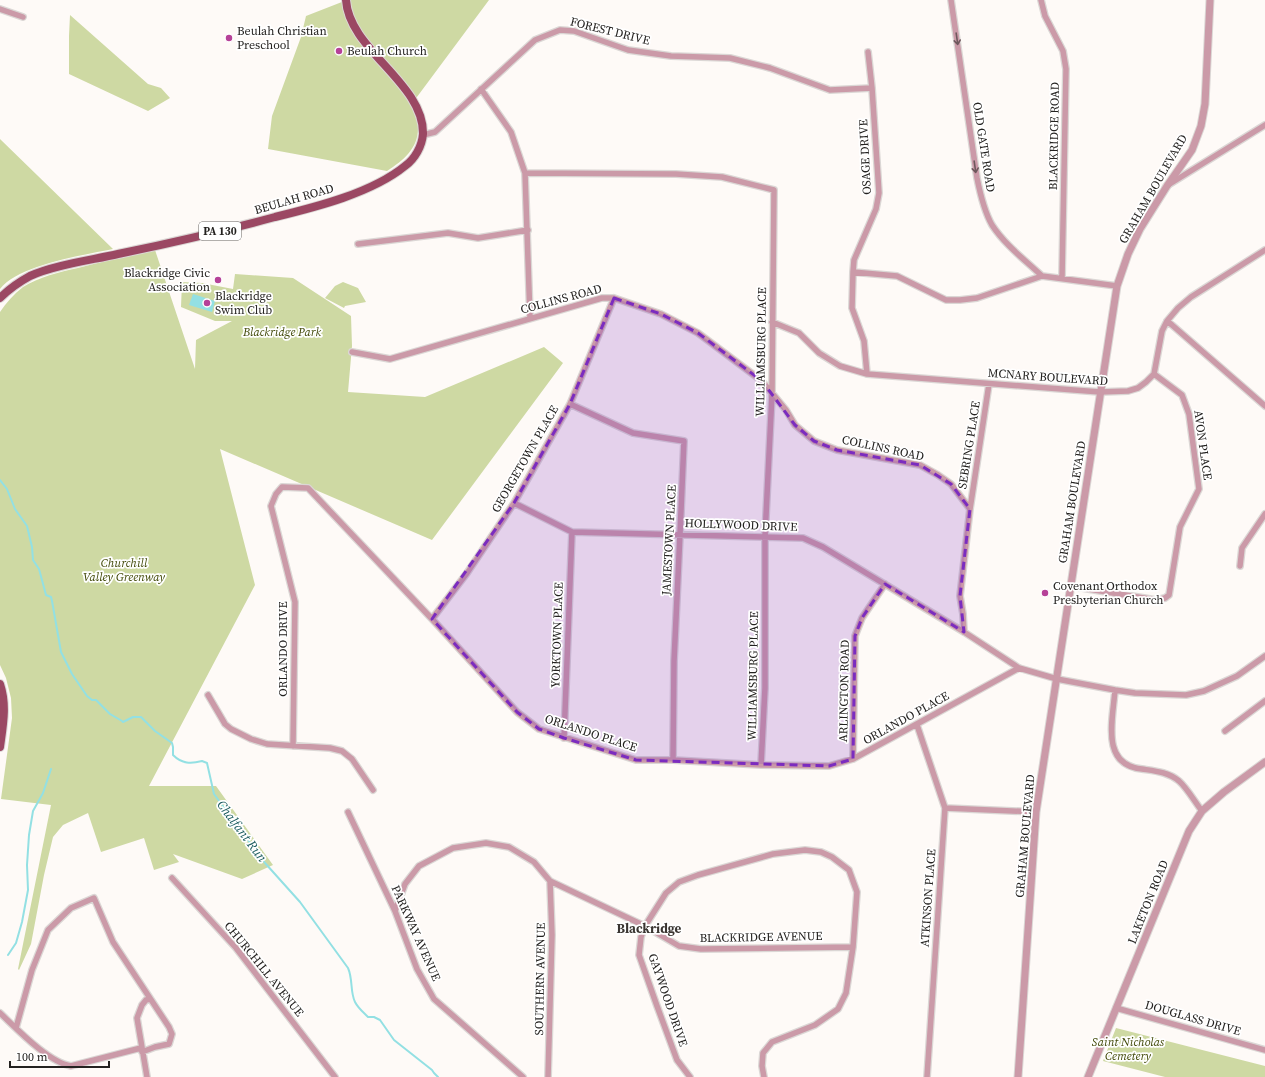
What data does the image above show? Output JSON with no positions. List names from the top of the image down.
{
  "streets": {
    "main road": ["BEULAH ROAD", "PA 130"],
    "street": [
      "FOREST DRIVE",
      "BLACKRIDGE ROAD",
      "OLD GATE ROAD",
      "OSAGE DRIVE",
      "GRAHAM BOULEVARD",
      "COLLINS ROAD",
      "WILLIAMSBURG PLACE",
      "MCNARY BOULEVARD",
      "SEBRING PLACE",
      "AVON PLACE",
      "GEORGETOWN PLACE",
      "HOLLYWOOD DRIVE",
      "JAMESTOWN PLACE",
      "YORKTOWN PLACE",
      "ORLANDO DRIVE",
      "ARLINGTON ROAD",
      "ORLANDO PLACE",
      "ATKINSON PLACE",
      "LAKETON ROAD",
      "PARKWAY AVENUE",
      "BLACKRIDGE AVENUE",
      "CHURCHILL AVENUE",
      "SOUTHERN AVENUE",
      "GAYWOOD DRIVE",
      "DOUGLASS DRIVE"
    ]
  },
  "crossings": [
    ["FOREST DRIVE", "OSAGE DRIVE"],
    ["FOREST DRIVE", "BEULAH ROAD"],
    ["OSAGE DRIVE", "MCNARY BOULEVARD"],
    ["GRAHAM BOULEVARD", "MCNARY BOULEVARD"],
    ["GRAHAM BOULEVARD", "AVON PLACE"],
    ["GRAHAM BOULEVARD", "HOLLYWOOD DRIVE"],
    ["COLLINS ROAD", "WILLIAMSBURG PLACE"],
    ["COLLINS ROAD", "SEBRING PLACE"],
    ["COLLINS ROAD", "GEORGETOWN PLACE"],
    ["WILLIAMSBURG PLACE", "MCNARY BOULEVARD"],
    ["WILLIAMSBURG PLACE", "HOLLYWOOD DRIVE"],
    ["WILLIAMSBURG PLACE", "ORLANDO PLACE"],
    ["MCNARY BOULEVARD", "SEBRING PLACE"],
    ["MCNARY BOULEVARD", "AVON PLACE"],
    ["GEORGETOWN PLACE", "HOLLYWOOD DRIVE"],
    ["GEORGETOWN PLACE", "JAMESTOWN PLACE"],
    ["GEORGETOWN PLACE", "ORLANDO PLACE"],
    ["HOLLYWOOD DRIVE", "JAMESTOWN PLACE"],
    ["HOLLYWOOD DRIVE", "YORKTOWN PLACE"],
    ["HOLLYWOOD DRIVE", "ARLINGTON ROAD"],
    ["HOLLYWOOD DRIVE", "ORLANDO PLACE"],
    ["JAMESTOWN PLACE", "ORLANDO PLACE"],
    ["YORKTOWN PLACE", "ORLANDO PLACE"],
    ["ORLANDO DRIVE", "ORLANDO PLACE"],
    ["ARLINGTON ROAD", "ORLANDO PLACE"],
    ["ORLANDO PLACE", "ATKINSON PLACE"],
    ["LAKETON ROAD", "DOUGLASS DRIVE"],
    ["PARKWAY AVENUE", "BLACKRIDGE AVENUE"],
    ["BLACKRIDGE AVENUE", "SOUTHERN AVENUE"],
    ["BLACKRIDGE AVENUE", "GAYWOOD DRIVE"]
  ],
  "one_way": ["OLD GATE ROAD"],
  "districts": ["Blackridge"],
  "water": ["Chalfant Run"],
  "parks": ["Blackridge Park", "Churchill Valley Greenway", "Saint Nicholas Cemetery"],
  "places": [
    "Beulah Christian Preschool",
    "Beulah Church",
    "Blackridge Civic Association",
    "Blackridge Swim Club",
    "Covenant Orthodox Presbyterian Church"
  ],
  "scale_bar": "100 m"
}
